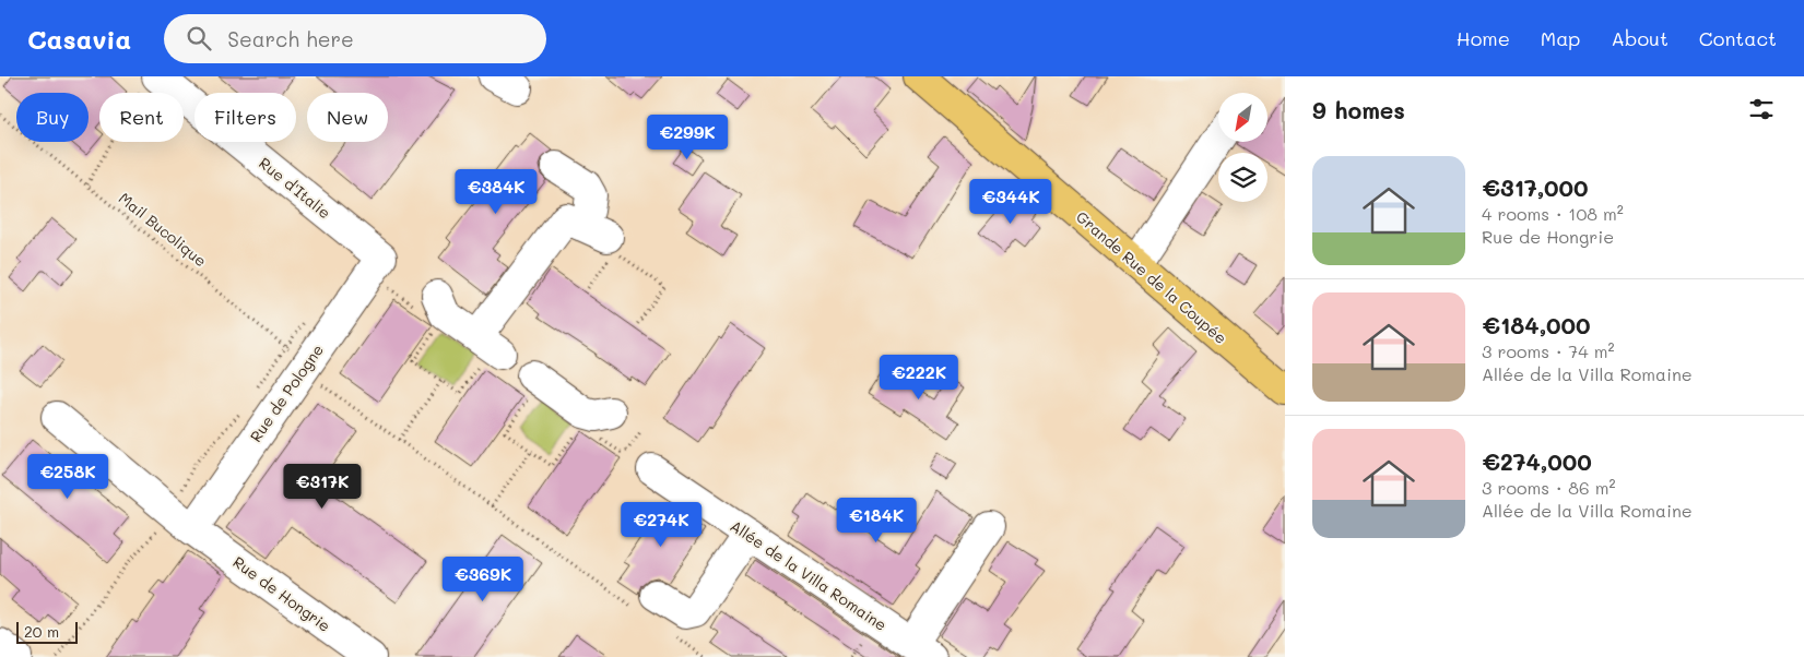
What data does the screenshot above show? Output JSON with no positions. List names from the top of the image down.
{
  "streets": {
    "main road": ["Grande Rue de la Coupée"],
    "street": [
      "Rue d'Italie",
      "Rue de Pologne",
      "Allée de la Villa Romaine",
      "Rue de Hongrie"
    ],
    "path": ["Mail Bucolique"]
  },
  "crossings": [
    ["Rue d'Italie", "Rue de Pologne"],
    ["Mail Bucolique", "Rue de Pologne"],
    ["Rue de Pologne", "Rue de Hongrie"]
  ],
  "scale_bar": "20 m",
  "north": "bottom left",
  "page": {
    "header": "Casavia",
    "search": "Search here",
    "nav": [
      "Home",
      "Map",
      "About",
      "Contact"
    ],
    "heading": "9 homes",
    "chip": [
      "Buy",
      "Rent",
      "Filters",
      "New"
    ],
    "price": [
      "€299K",
      "€384K",
      "€344K",
      "€222K",
      "€258K",
      "€317K",
      "€184K",
      "€274K",
      "€369K"
    ],
    "list": [
      {
        "name": "€317,000",
        "note": "4 rooms · 108 m² · Rue de Hongrie"
      },
      {
        "name": "€184,000",
        "note": "3 rooms · 74 m² · Allée de la Villa Romaine"
      },
      {
        "name": "€274,000",
        "note": "3 rooms · 86 m² · Allée de la Villa Romaine"
      }
    ],
    "scale": "20 m"
  }
}
